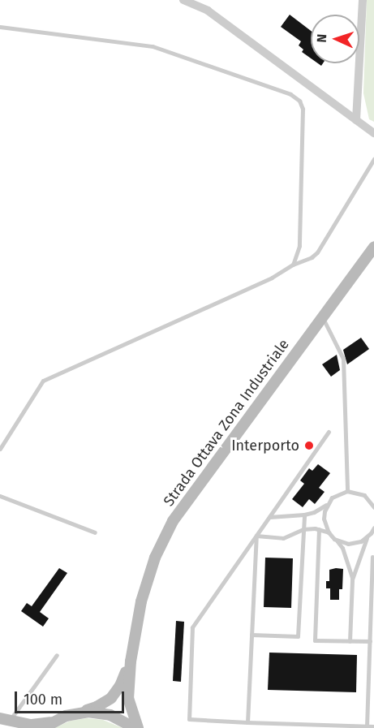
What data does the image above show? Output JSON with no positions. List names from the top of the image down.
{
  "streets": {
    "main road": ["Strada Ottava Zona Industriale"]
  },
  "places": ["Interporto"],
  "scale_bar": "100 m",
  "north": "left"
}
